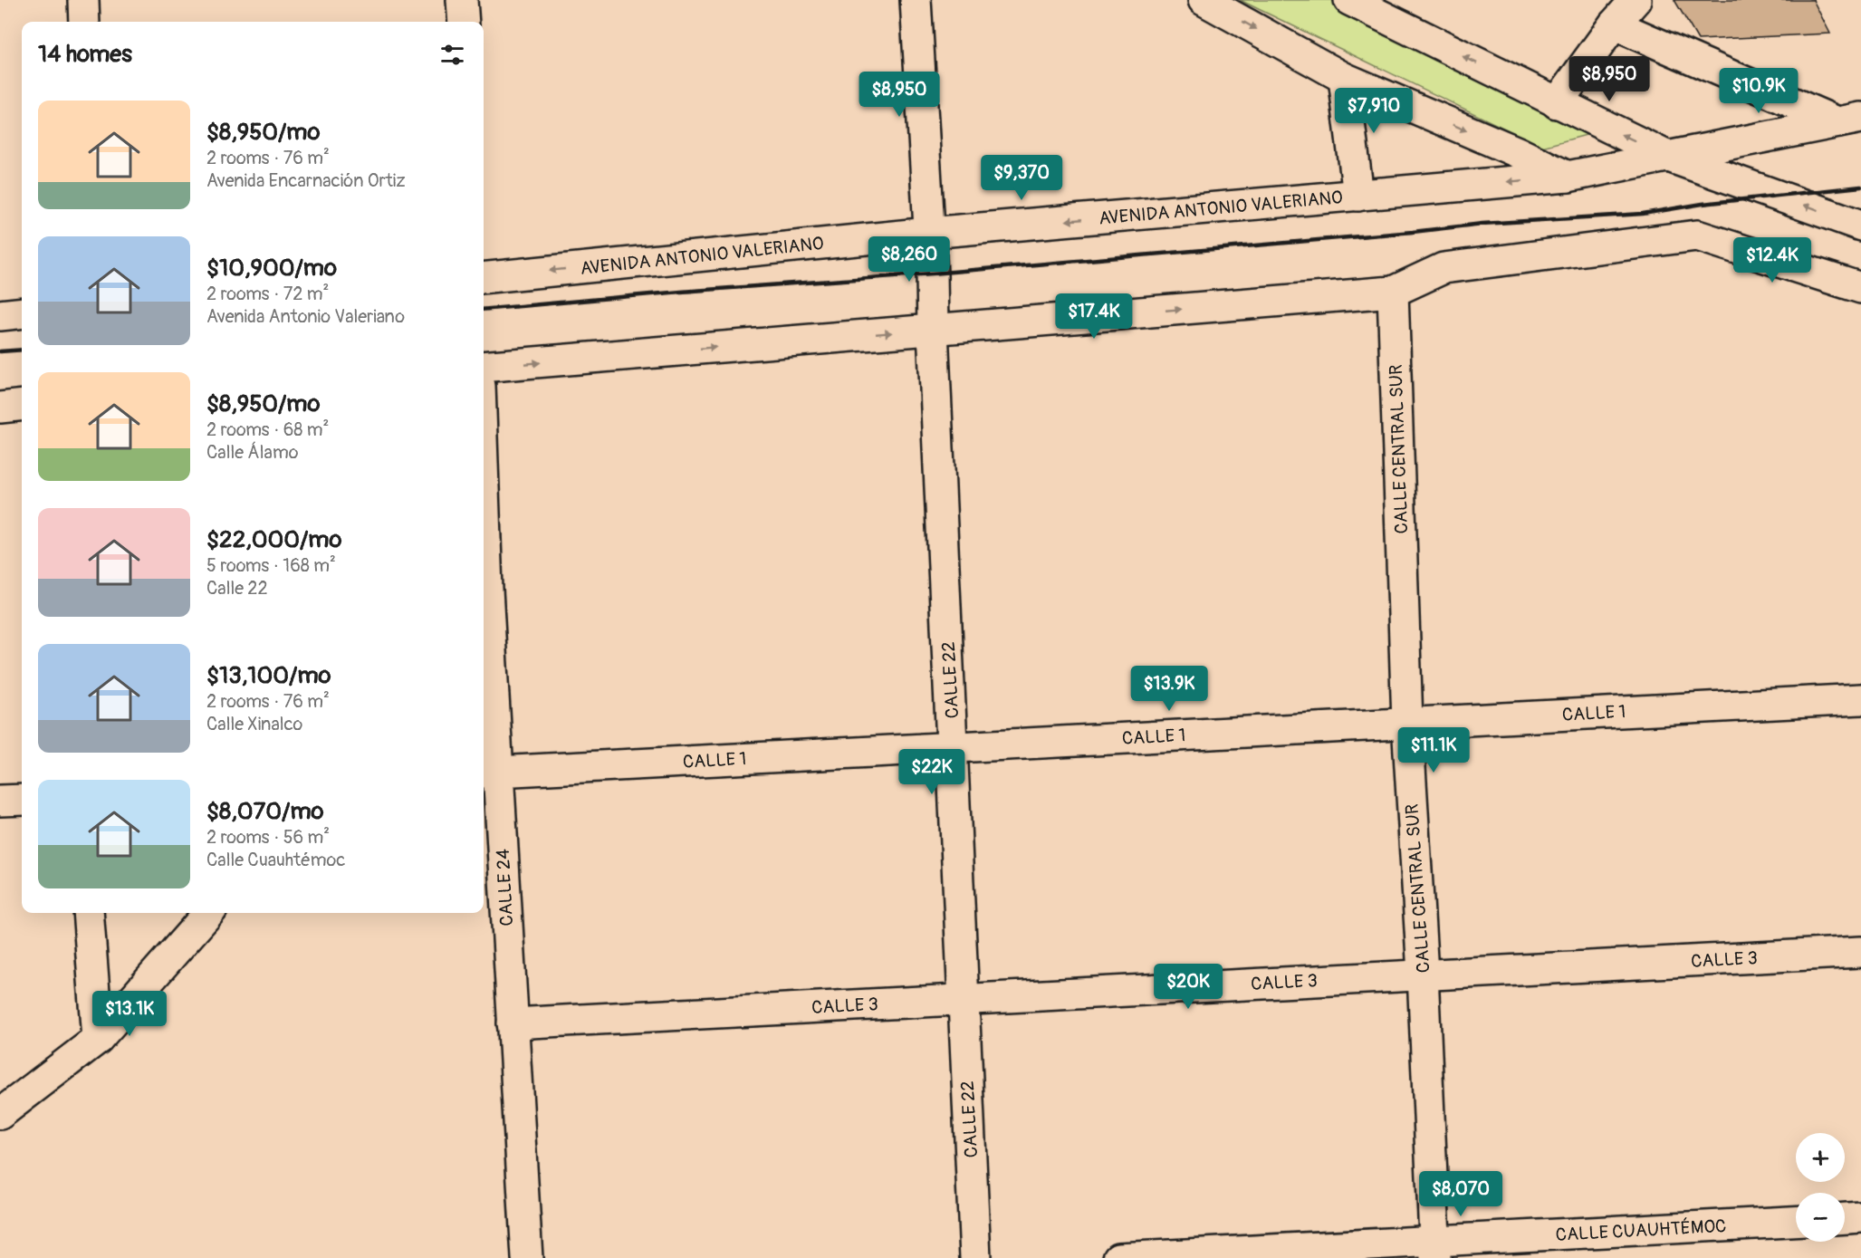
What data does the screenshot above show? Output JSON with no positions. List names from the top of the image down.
{
  "streets": {
    "street": [
      "AVENIDA ANTONIO VALERIANO",
      "CALLE CENTRAL SUR",
      "CALLE 22",
      "CALLE 1",
      "CALLE 24",
      "CALLE 3",
      "CALLE CUAUHTÉMOC"
    ]
  },
  "crossings": [
    ["AVENIDA ANTONIO VALERIANO", "CALLE 22"],
    ["CALLE CENTRAL SUR", "CALLE 1"],
    ["CALLE CENTRAL SUR", "CALLE 3"],
    ["CALLE CENTRAL SUR", "CALLE CUAUHTÉMOC"],
    ["CALLE 22", "CALLE 1"],
    ["CALLE 22", "CALLE 3"],
    ["CALLE 1", "CALLE 24"],
    ["CALLE 24", "CALLE 3"]
  ],
  "page": {
    "heading": "14 homes",
    "price": [
      "$8,950",
      "$10.9K",
      "$8,950",
      "$7,910",
      "$9,370",
      "$8,260",
      "$12.4K",
      "$17.4K",
      "$13.9K",
      "$11.1K",
      "$22K",
      "$20K",
      "$13.1K",
      "$8,070"
    ],
    "list": [
      {
        "name": "$8,950/mo",
        "note": "2 rooms · 76 m² · Avenida Encarnación Ortiz"
      },
      {
        "name": "$10,900/mo",
        "note": "2 rooms · 72 m² · Avenida Antonio Valeriano"
      },
      {
        "name": "$8,950/mo",
        "note": "2 rooms · 68 m² · Calle Álamo"
      },
      {
        "name": "$22,000/mo",
        "note": "5 rooms · 168 m² · Calle 22"
      },
      {
        "name": "$13,100/mo",
        "note": "2 rooms · 76 m² · Calle Xinalco"
      },
      {
        "name": "$8,070/mo",
        "note": "2 rooms · 56 m² · Calle Cuauhtémoc"
      }
    ],
    "map_buttons": ["+", "−"]
  }
}
